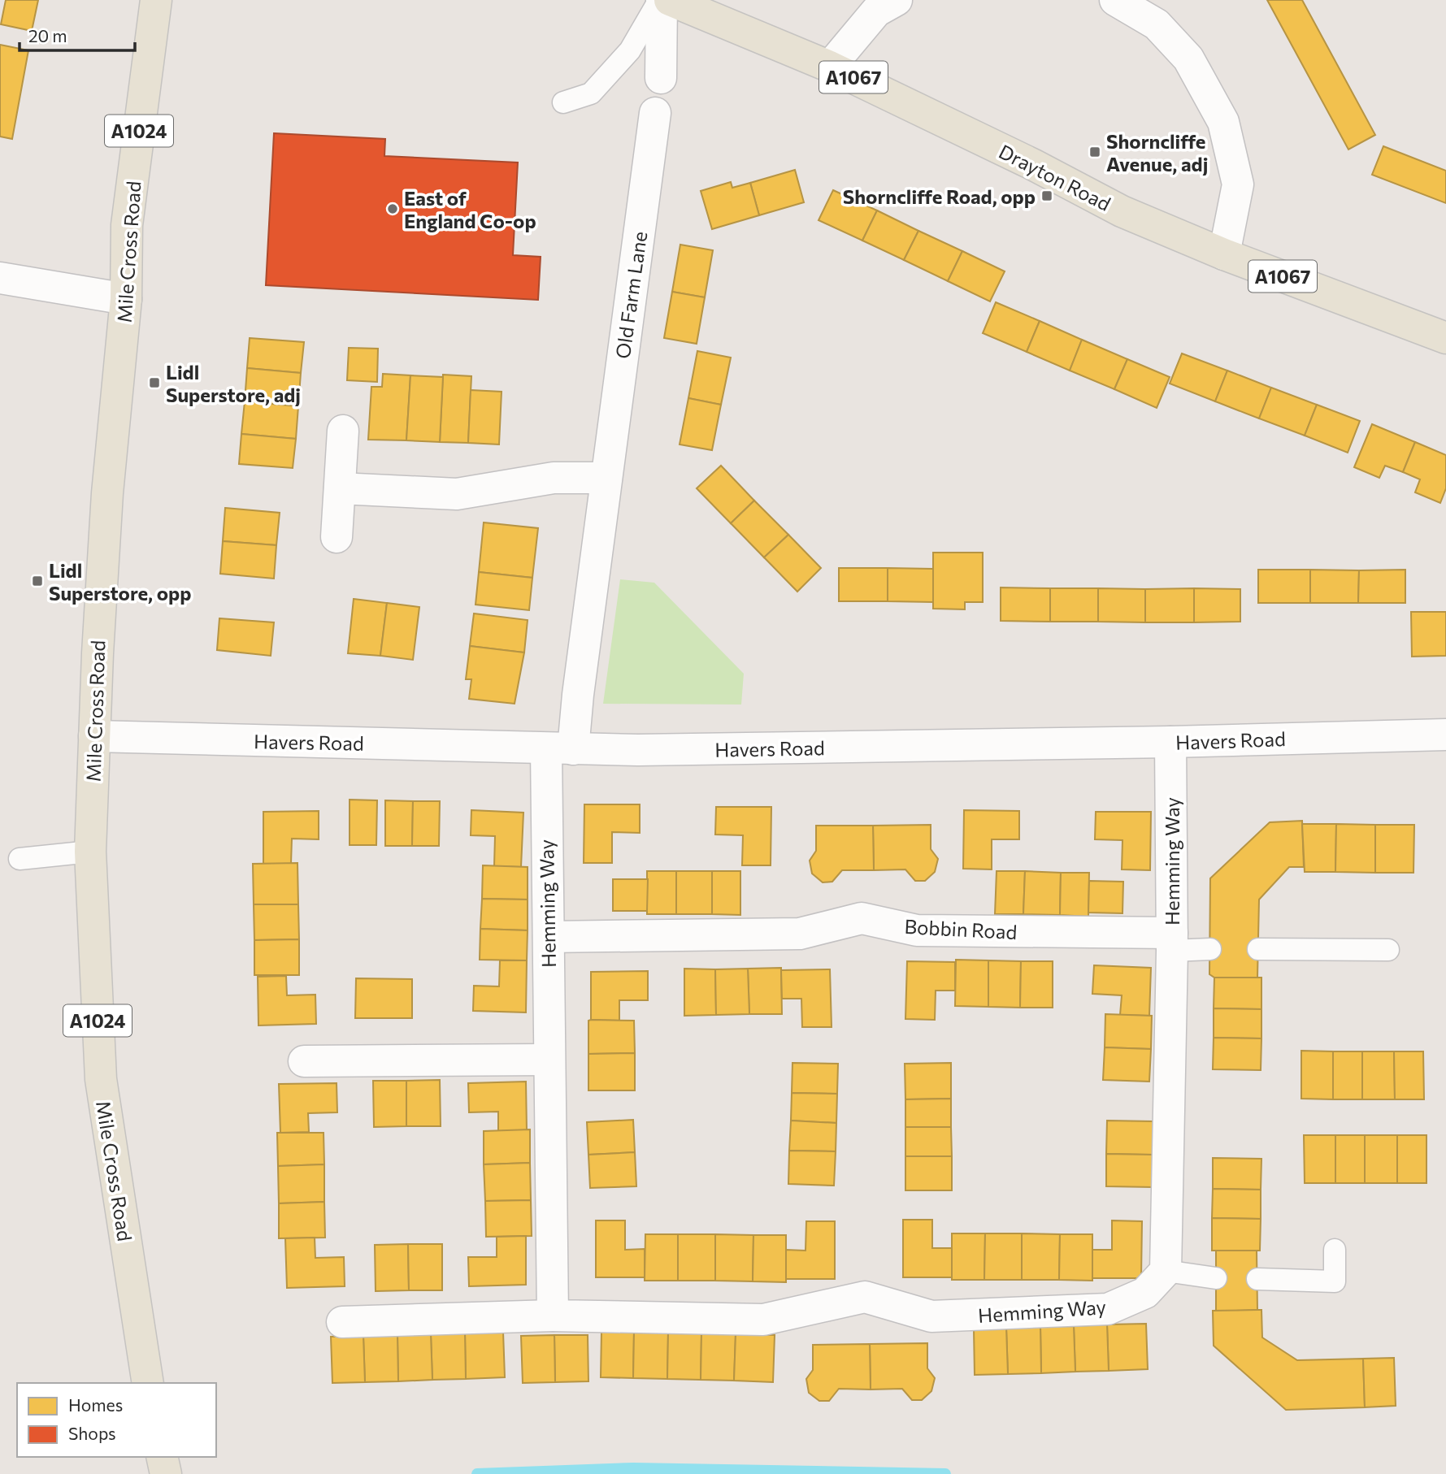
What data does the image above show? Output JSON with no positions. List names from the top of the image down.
{
  "streets": {
    "main road": [
      "A1067",
      "A1024",
      "Drayton Road",
      "Mile Cross Road"
    ],
    "street": [
      "Old Farm Lane",
      "Havers Road",
      "Hemming Way",
      "Bobbin Road"
    ]
  },
  "crossings": [
    ["Mile Cross Road", "Havers Road"],
    ["Old Farm Lane", "Havers Road"],
    ["Old Farm Lane", "Hemming Way"],
    ["Havers Road", "Hemming Way"],
    ["Hemming Way", "Bobbin Road"]
  ],
  "places": {
    "transit": [
      "Shorncliffe Avenue, adj",
      "Shorncliffe Road, opp",
      "Lidl Superstore, adj",
      "Lidl Superstore, opp"
    ],
    "other": ["East of England Co-op"]
  },
  "legend": ["Homes", "Shops"],
  "scale_bar": "20 m"
}
